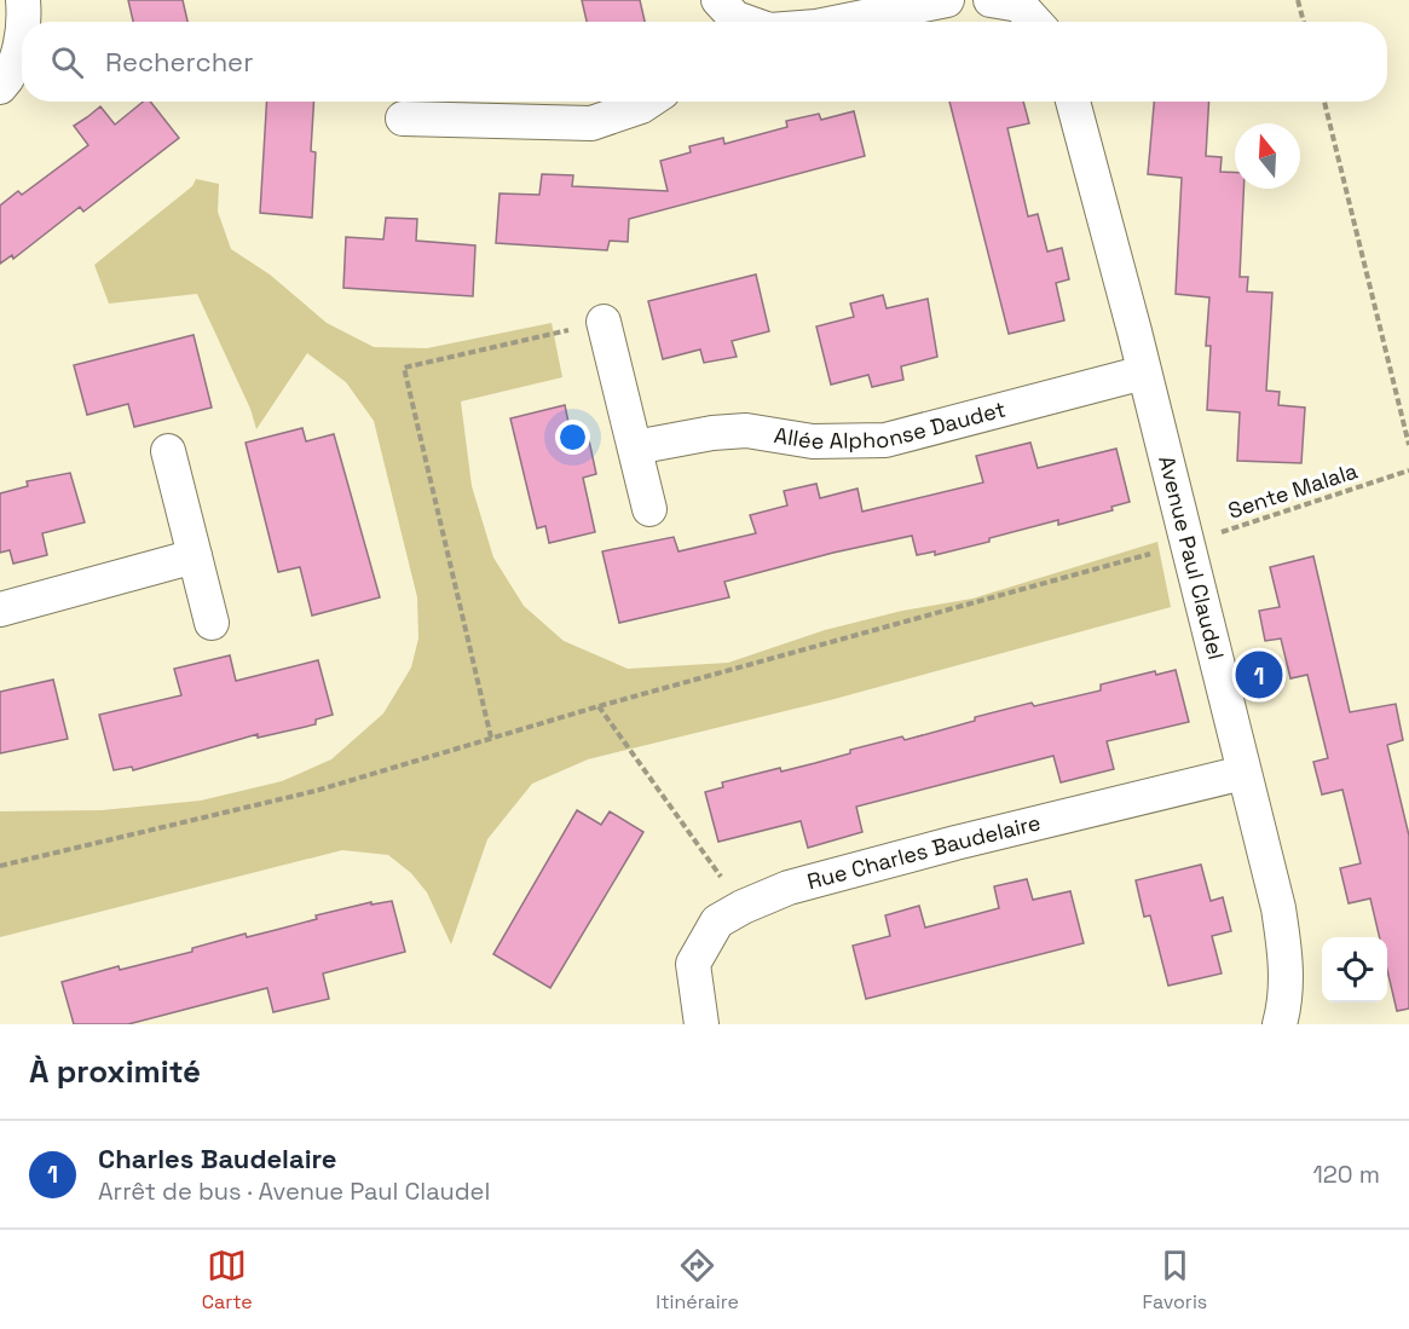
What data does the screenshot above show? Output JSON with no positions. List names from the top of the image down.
{
  "streets": {
    "street": ["Allée Alphonse Daudet", "Avenue Paul Claudel", "Rue Charles Baudelaire"],
    "path": ["Sente Malala"]
  },
  "crossings": [
    ["Allée Alphonse Daudet", "Avenue Paul Claudel"],
    ["Sente Malala", "Avenue Paul Claudel"],
    ["Avenue Paul Claudel", "Rue Charles Baudelaire"]
  ],
  "north": "top",
  "page": {
    "search": "Rechercher",
    "pins": "1",
    "heading": "À proximité",
    "list": [
      {
        "mark": "1",
        "name": "Charles Baudelaire",
        "note": "Arrêt de bus · Avenue Paul Claudel",
        "value": "120 m"
      }
    ],
    "nav": ["Carte", "Itinéraire", "Favoris"]
  }
}
